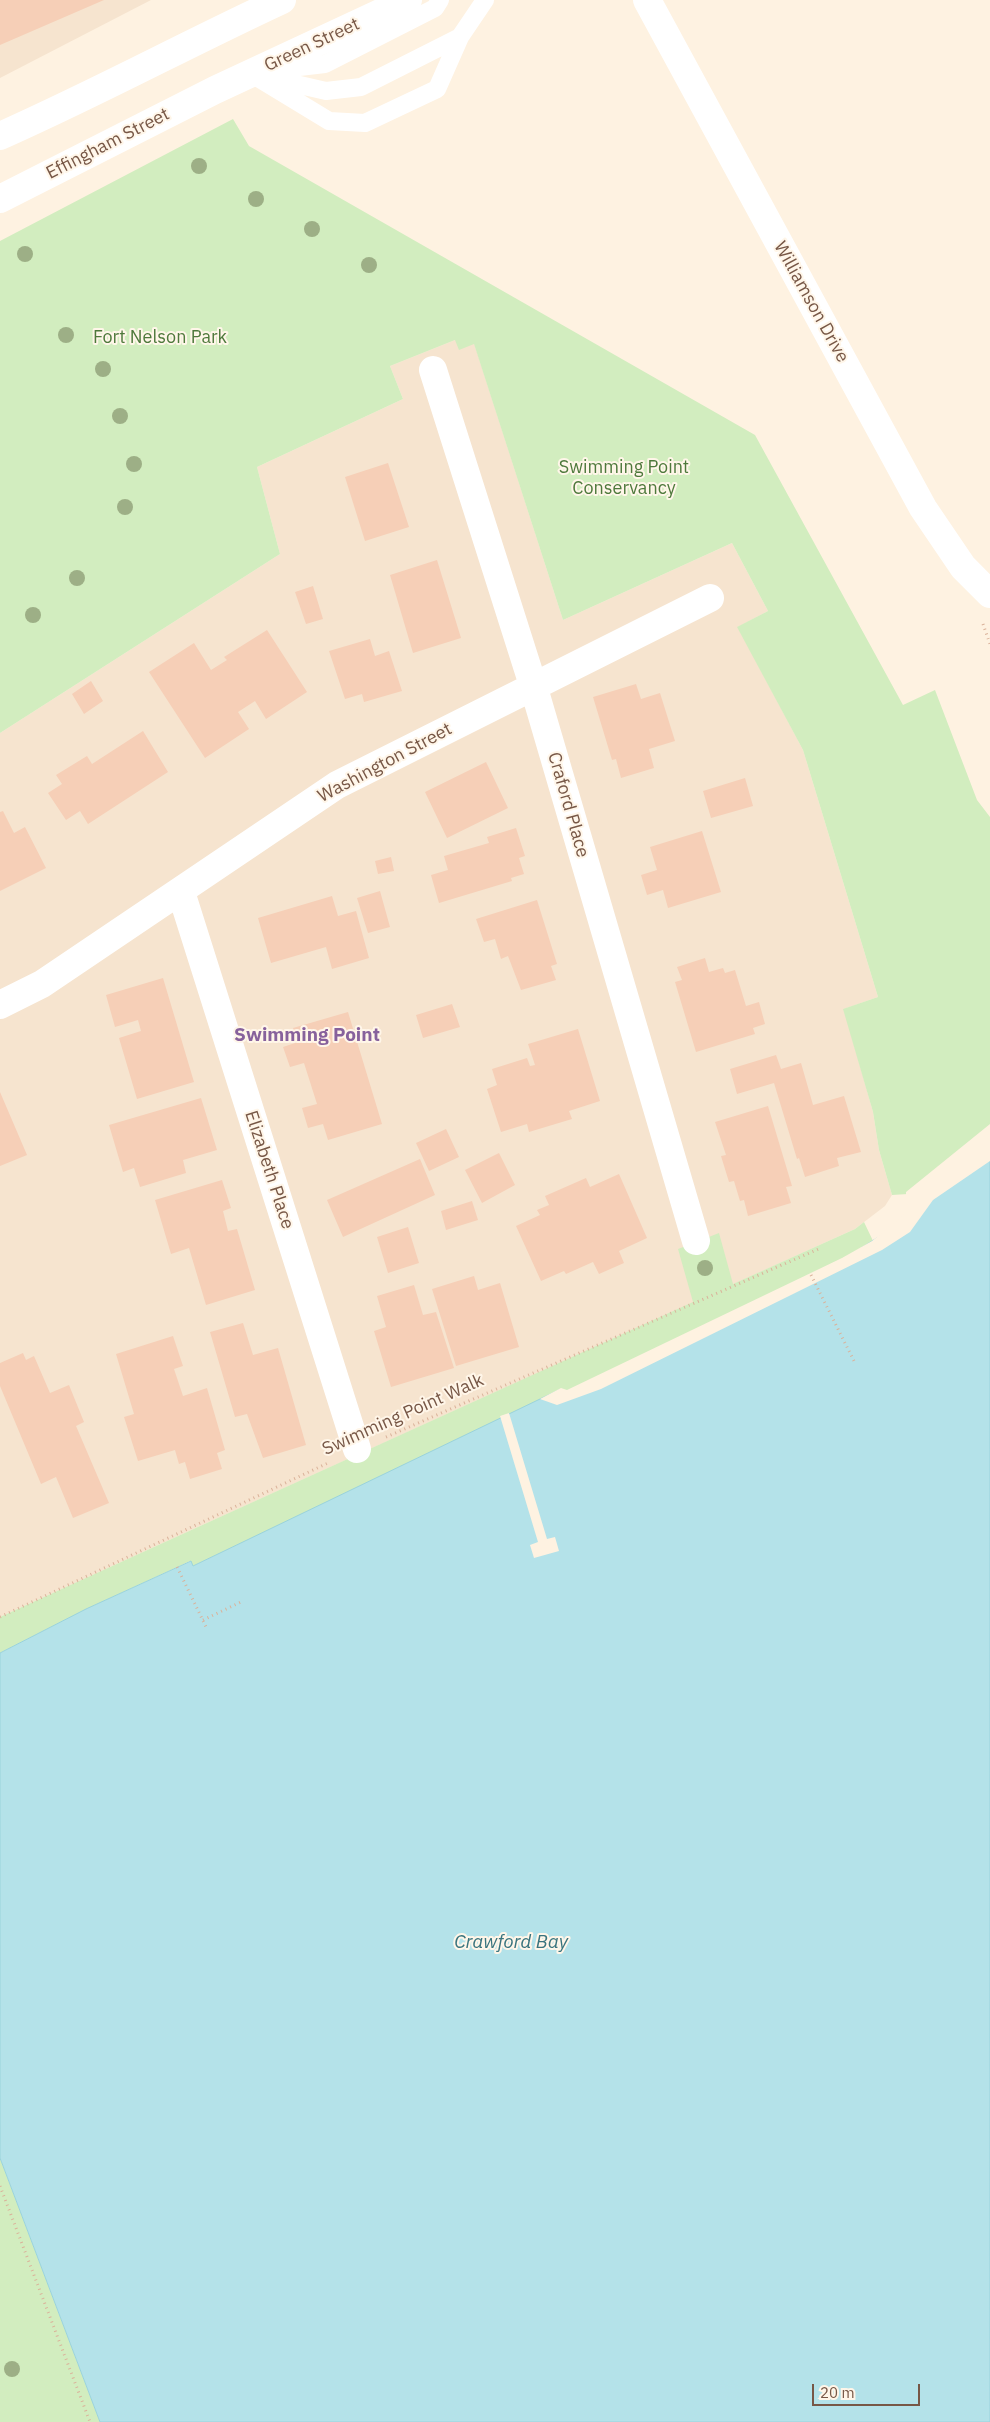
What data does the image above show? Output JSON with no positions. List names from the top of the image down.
{
  "streets": {
    "street": [
      "Green Street",
      "Effingham Street",
      "Williamson Drive",
      "Washington Street",
      "Craford Place",
      "Elizabeth Place"
    ],
    "path": ["Swimming Point Walk"]
  },
  "crossings": [
    ["Green Street", "Effingham Street"],
    ["Washington Street", "Craford Place"],
    ["Washington Street", "Elizabeth Place"],
    ["Elizabeth Place", "Swimming Point Walk"]
  ],
  "districts": ["Swimming Point"],
  "water": ["Crawford Bay"],
  "parks": ["Fort Nelson Park", "Swimming Point Conservancy"],
  "scale_bar": "20 m"
}
